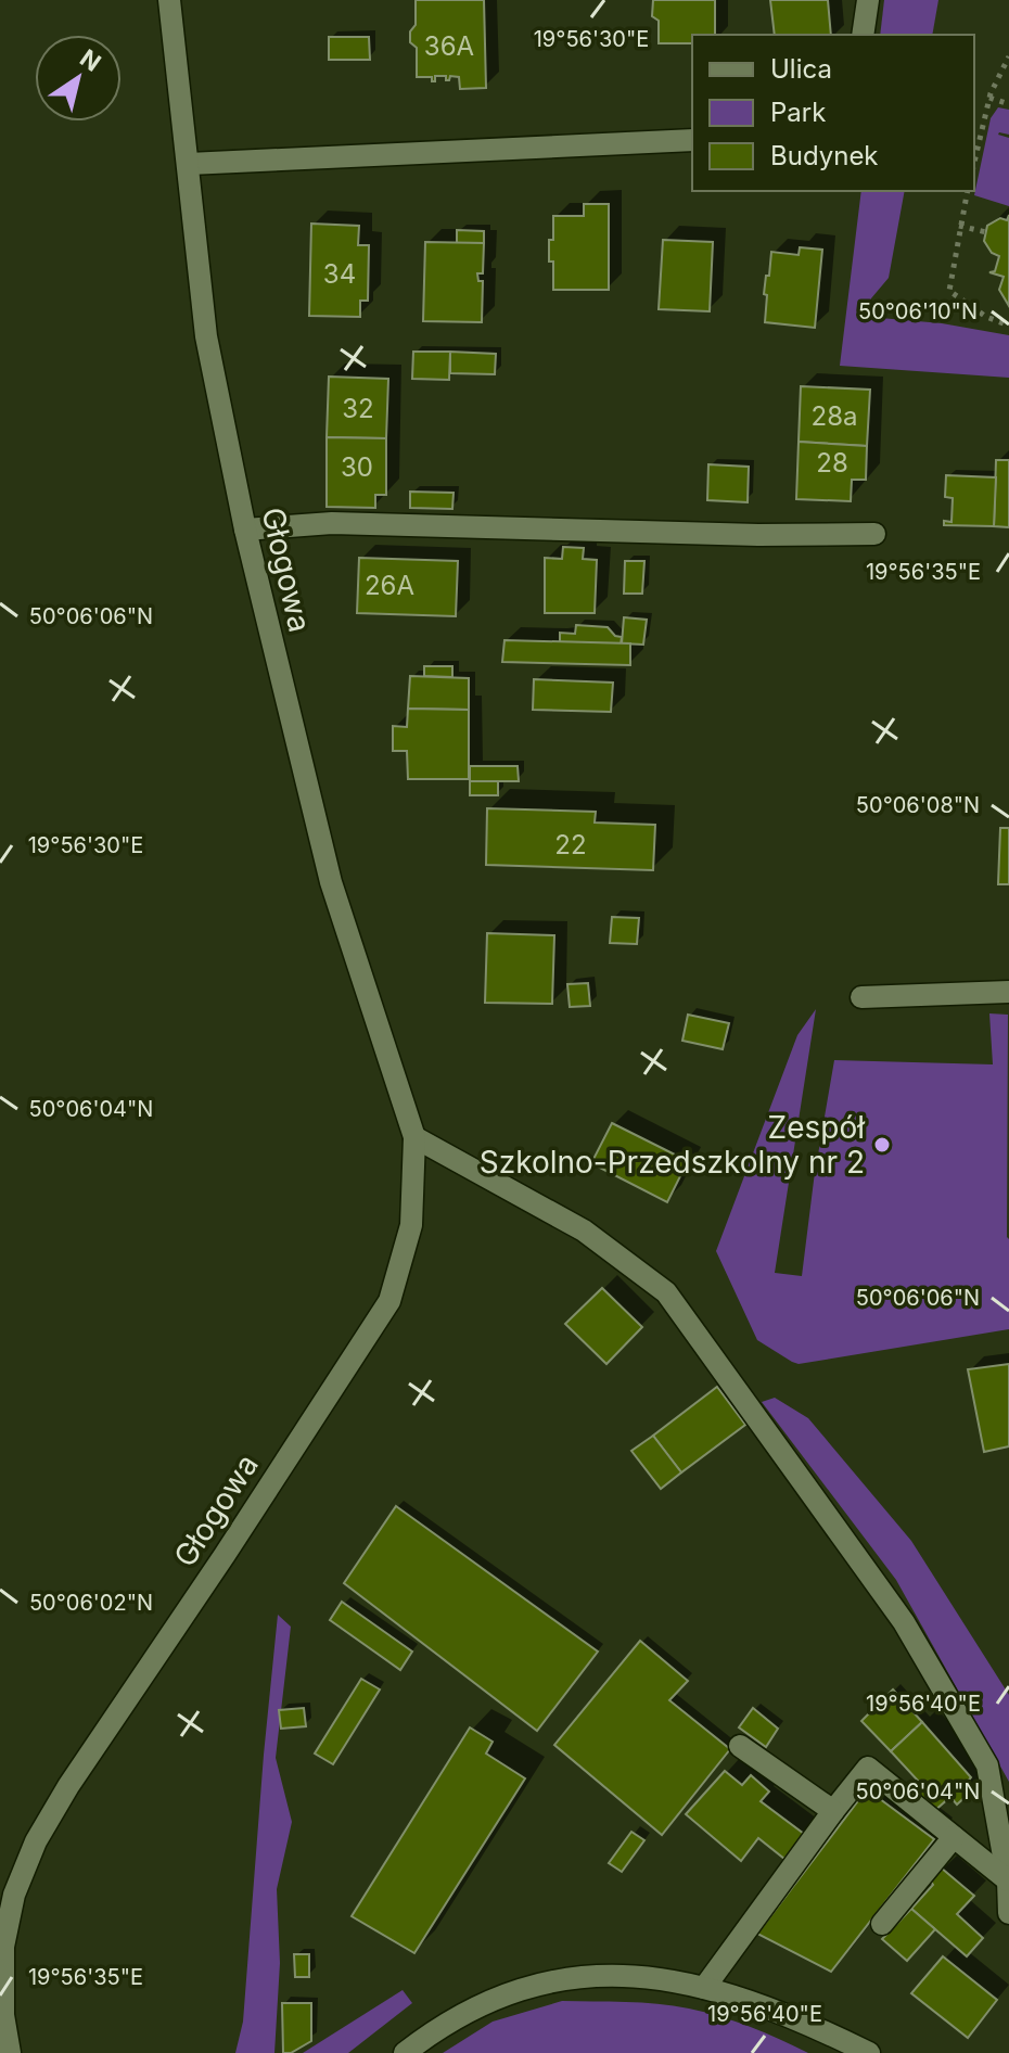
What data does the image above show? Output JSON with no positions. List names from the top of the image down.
{
  "streets": {
    "street": ["Głogowa"]
  },
  "places": ["Zespół Szkolno-Przedszkolny nr 2"],
  "house_numbers": [
    "36A",
    "34",
    "32",
    "28a",
    "28",
    "30",
    "26A",
    "22"
  ],
  "legend": ["Ulica", "Park", "Budynek"],
  "north": "top right",
  "coordinates": [
    "19°56'30\"E",
    "50°06'10\"N",
    "19°56'35\"E",
    "50°06'06\"N",
    "50°06'08\"N",
    "50°06'04\"N",
    "50°06'02\"N",
    "19°56'40\"E"
  ]
}
